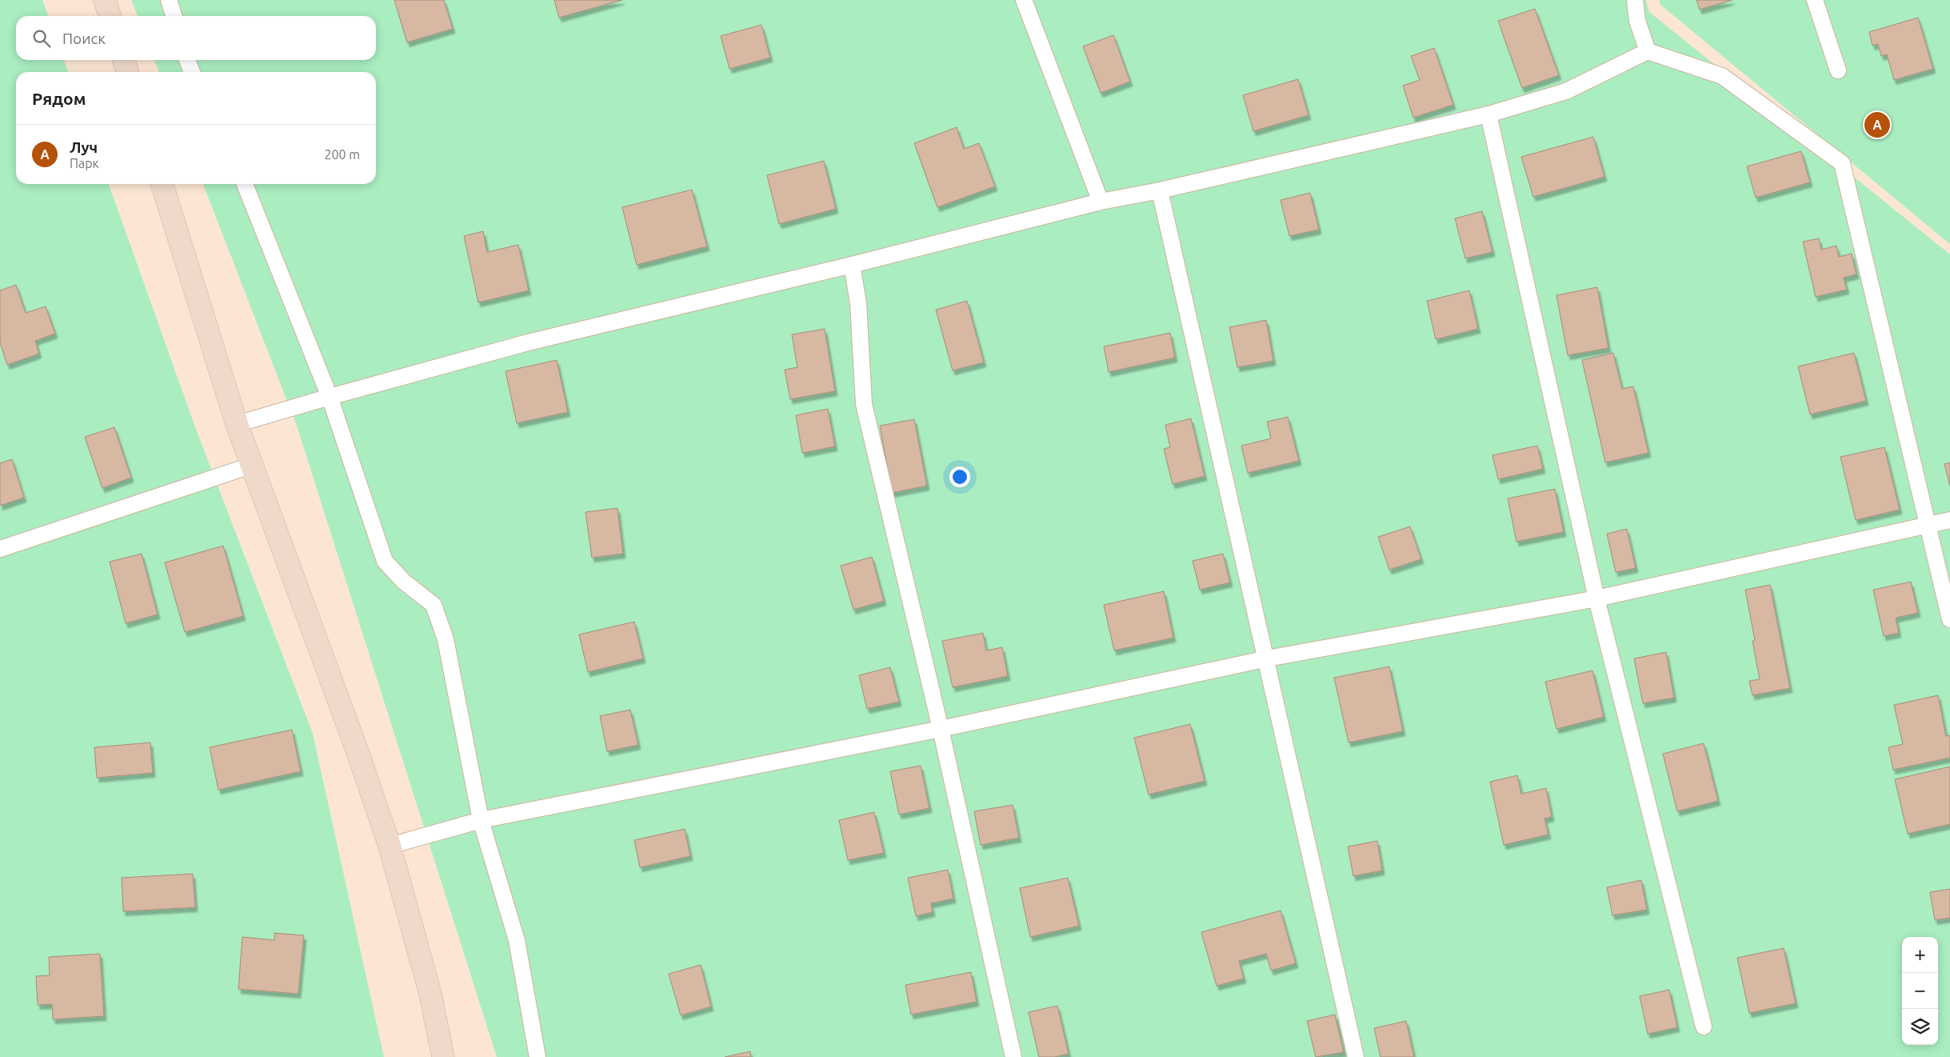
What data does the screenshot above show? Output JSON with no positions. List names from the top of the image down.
{
  "page": {
    "search": "Поиск",
    "heading": "Рядом",
    "pins": "A",
    "list": [
      {
        "mark": "A",
        "name": "Луч",
        "note": "Парк",
        "value": "200 m"
      }
    ],
    "map_buttons": ["+", "−"]
  }
}
